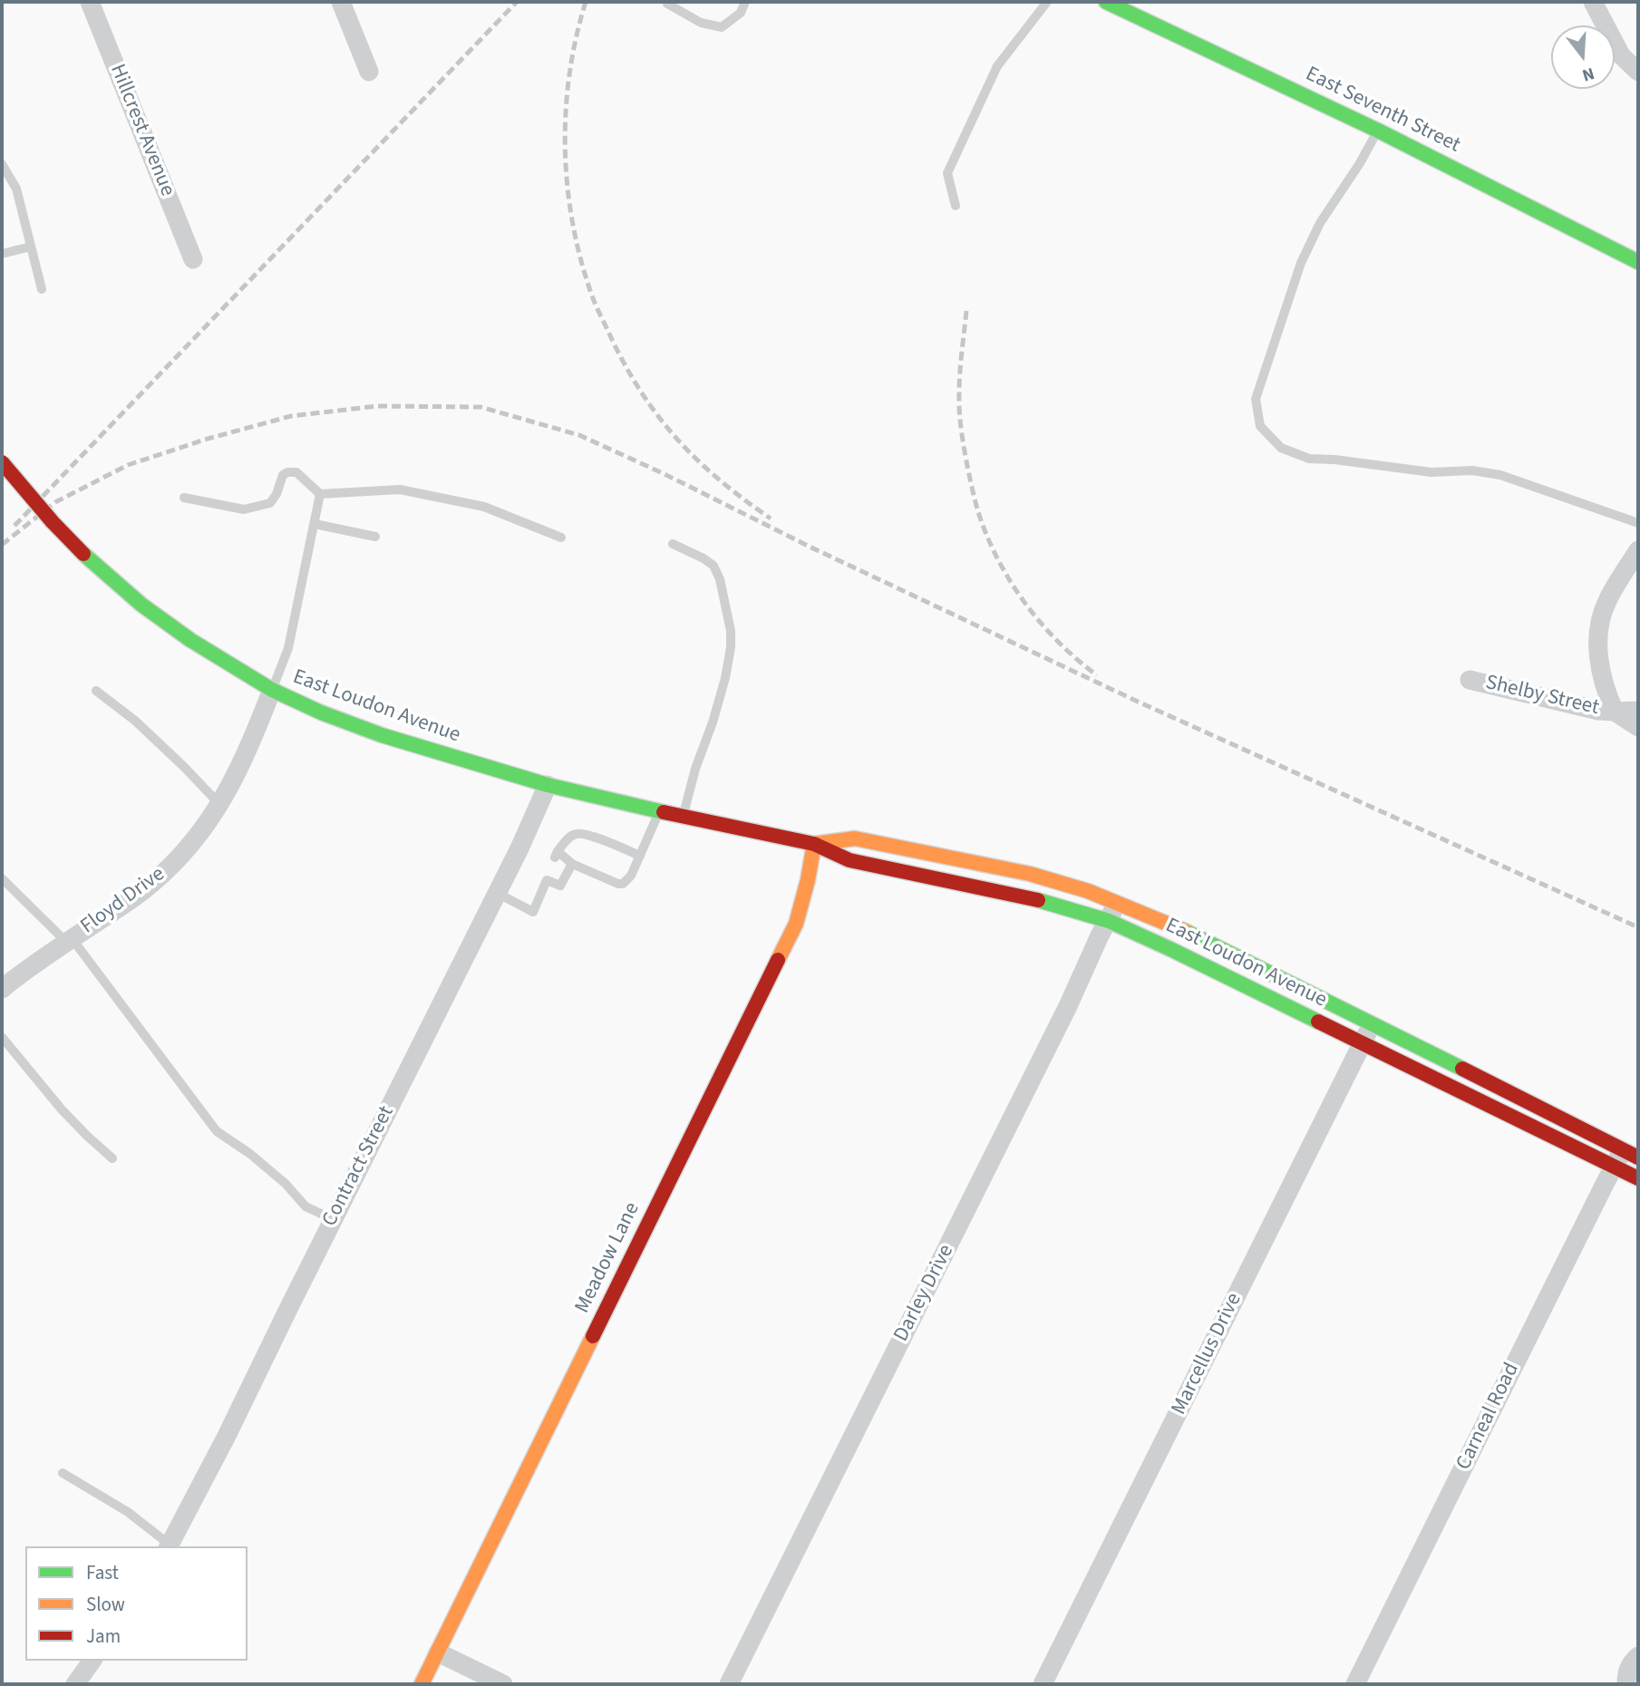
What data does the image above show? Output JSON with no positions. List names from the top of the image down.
{
  "streets": {
    "main road": ["East Seventh Street", "East Loudon Avenue", "Meadow Lane"],
    "street": [
      "Hillcrest Avenue",
      "Shelby Street",
      "Floyd Drive",
      "Contract Street",
      "Darley Drive",
      "Marcellus Drive",
      "Carneal Road"
    ]
  },
  "crossings": [
    ["East Loudon Avenue", "Floyd Drive"],
    ["East Loudon Avenue", "Contract Street"],
    ["East Loudon Avenue", "Meadow Lane"],
    ["East Loudon Avenue", "Darley Drive"],
    ["East Loudon Avenue", "Marcellus Drive"],
    ["East Loudon Avenue", "Carneal Road"]
  ],
  "legend": ["Fast", "Slow", "Jam"],
  "north": "bottom"
}
